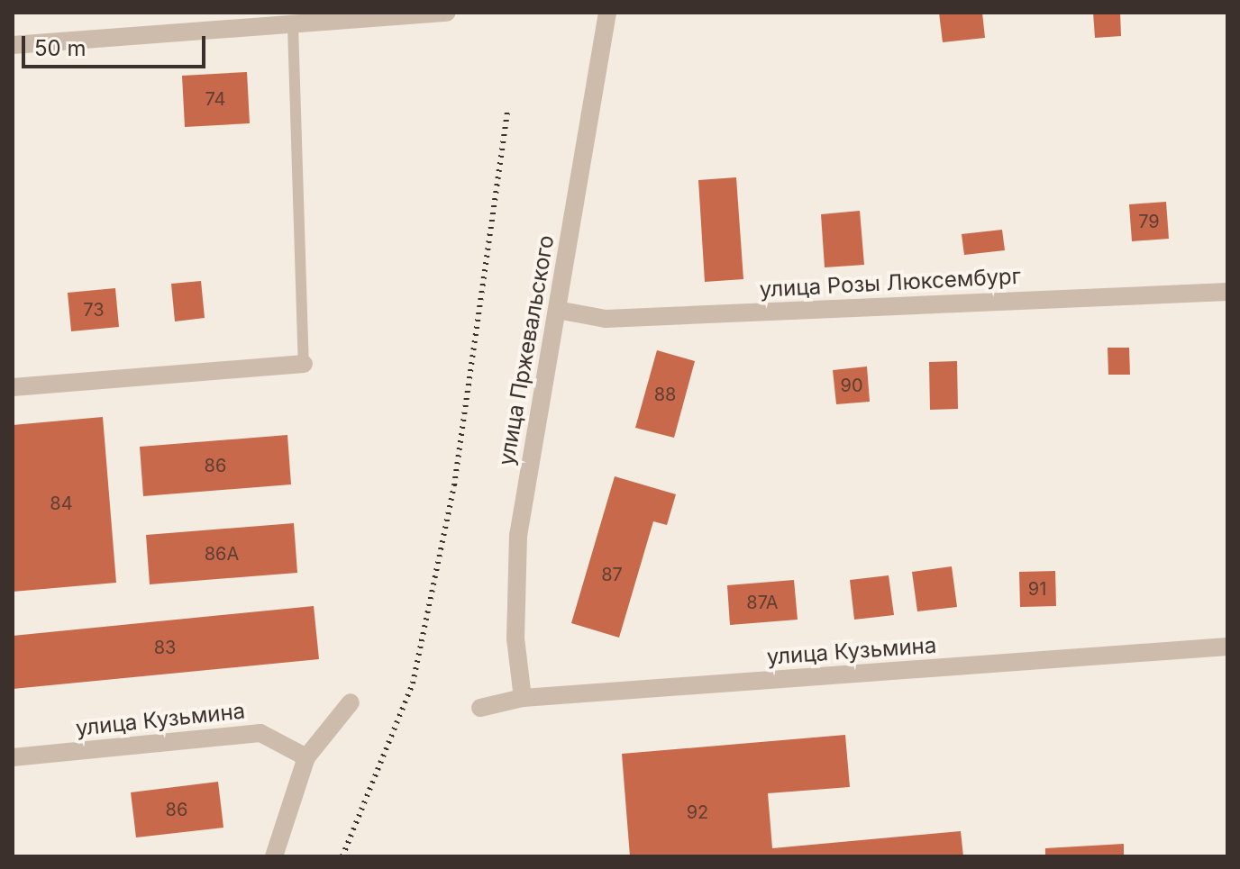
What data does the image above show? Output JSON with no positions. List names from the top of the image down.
{
  "streets": {
    "street": ["улица Розы Люксембург", "улица Пржевальского", "улица Кузьмина"]
  },
  "crossings": [
    ["улица Розы Люксембург", "улица Пржевальского"],
    ["улица Пржевальского", "улица Кузьмина"]
  ],
  "house_numbers": [
    "74",
    "79",
    "73",
    "90",
    "88",
    "86",
    "84",
    "86А",
    "87",
    "91",
    "87А",
    "83",
    "86",
    "92"
  ],
  "scale_bar": "50 m"
}
